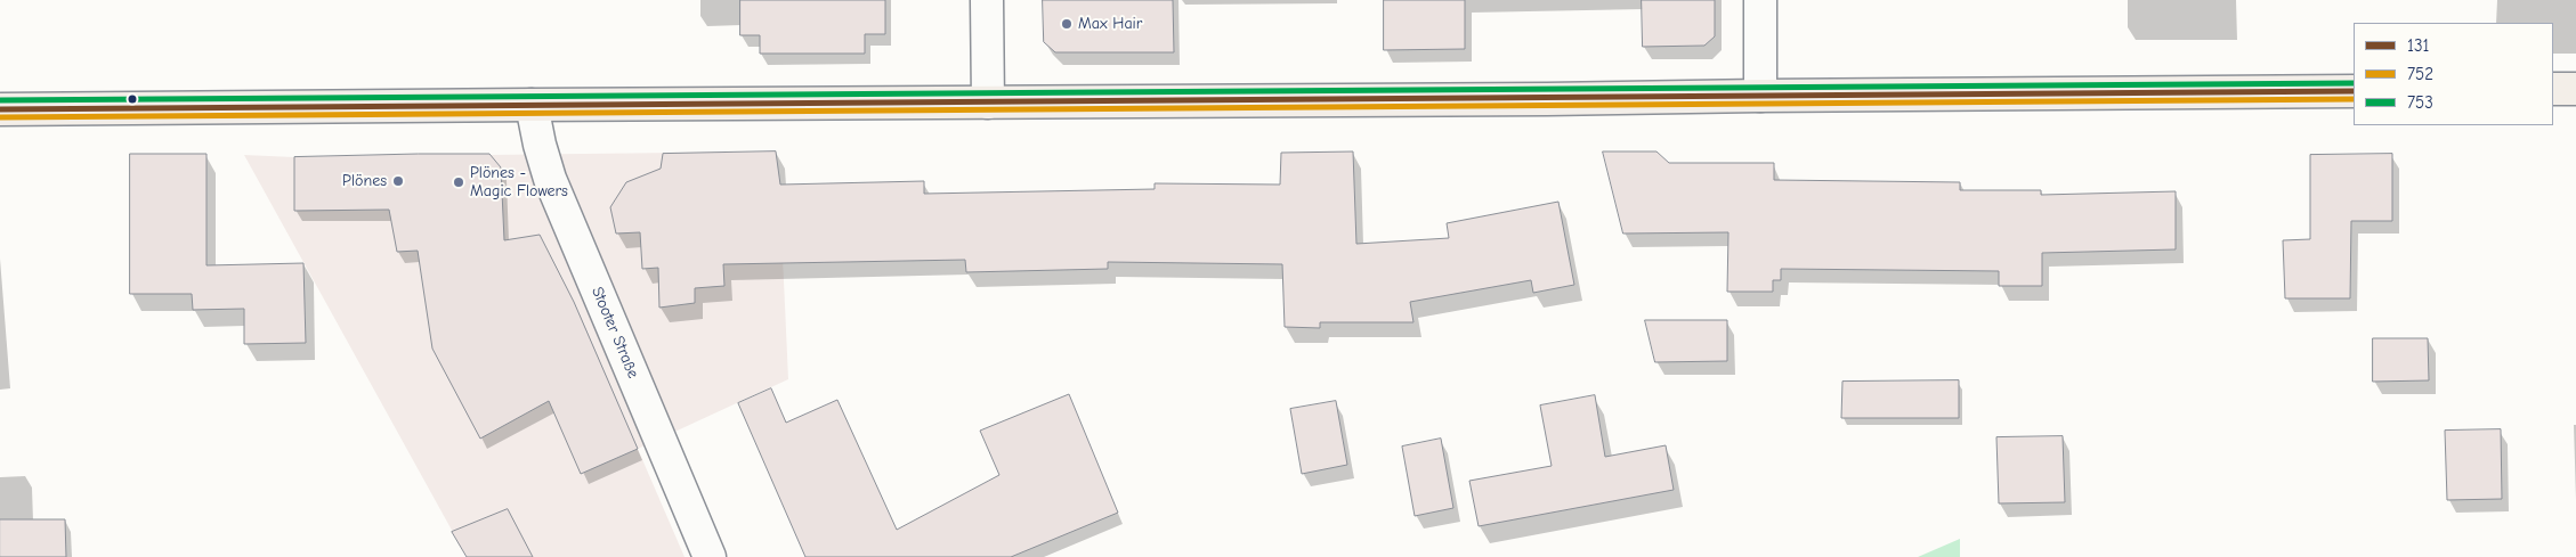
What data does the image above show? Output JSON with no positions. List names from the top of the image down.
{
  "streets": {
    "street": ["Stooter Straße"]
  },
  "places": ["Max Hair", "Plönes", "Plönes - Magic Flowers"],
  "lines": ["transit line 753", "transit line 131", "transit line 752"],
  "legend": ["131", "752", "753"]
}
